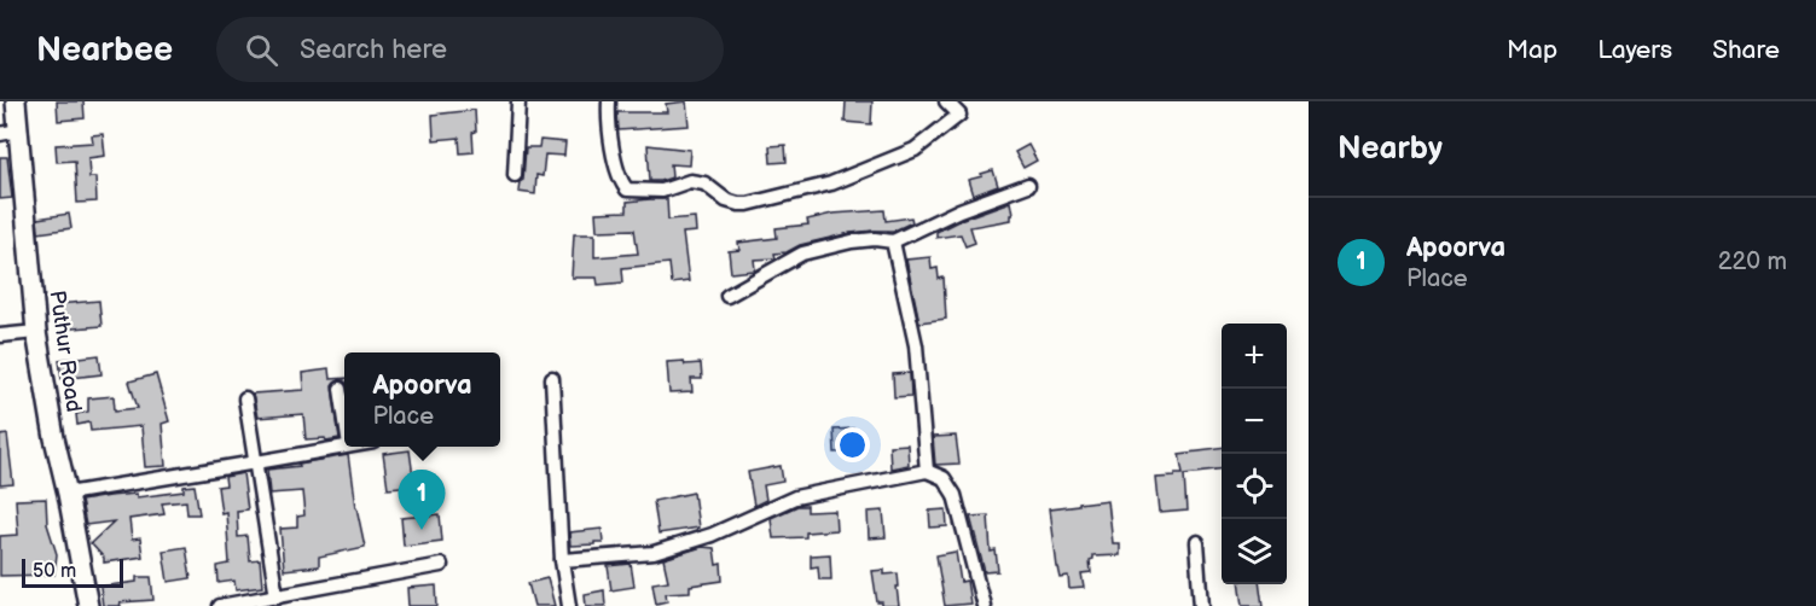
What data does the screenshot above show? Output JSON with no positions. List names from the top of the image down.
{
  "streets": {
    "street": ["Puthur Road"]
  },
  "scale_bar": "50 m",
  "page": {
    "header": "Nearbee",
    "search": "Search here",
    "nav": ["Map", "Layers", "Share"],
    "heading": "Nearby",
    "list": [
      {
        "mark": "1",
        "name": "Apoorva",
        "note": "Place",
        "value": "220 m"
      }
    ],
    "map_buttons": ["+", "−"],
    "popup": ["Apoorva", "Place"],
    "pins": "1",
    "scale": "50 m"
  }
}
